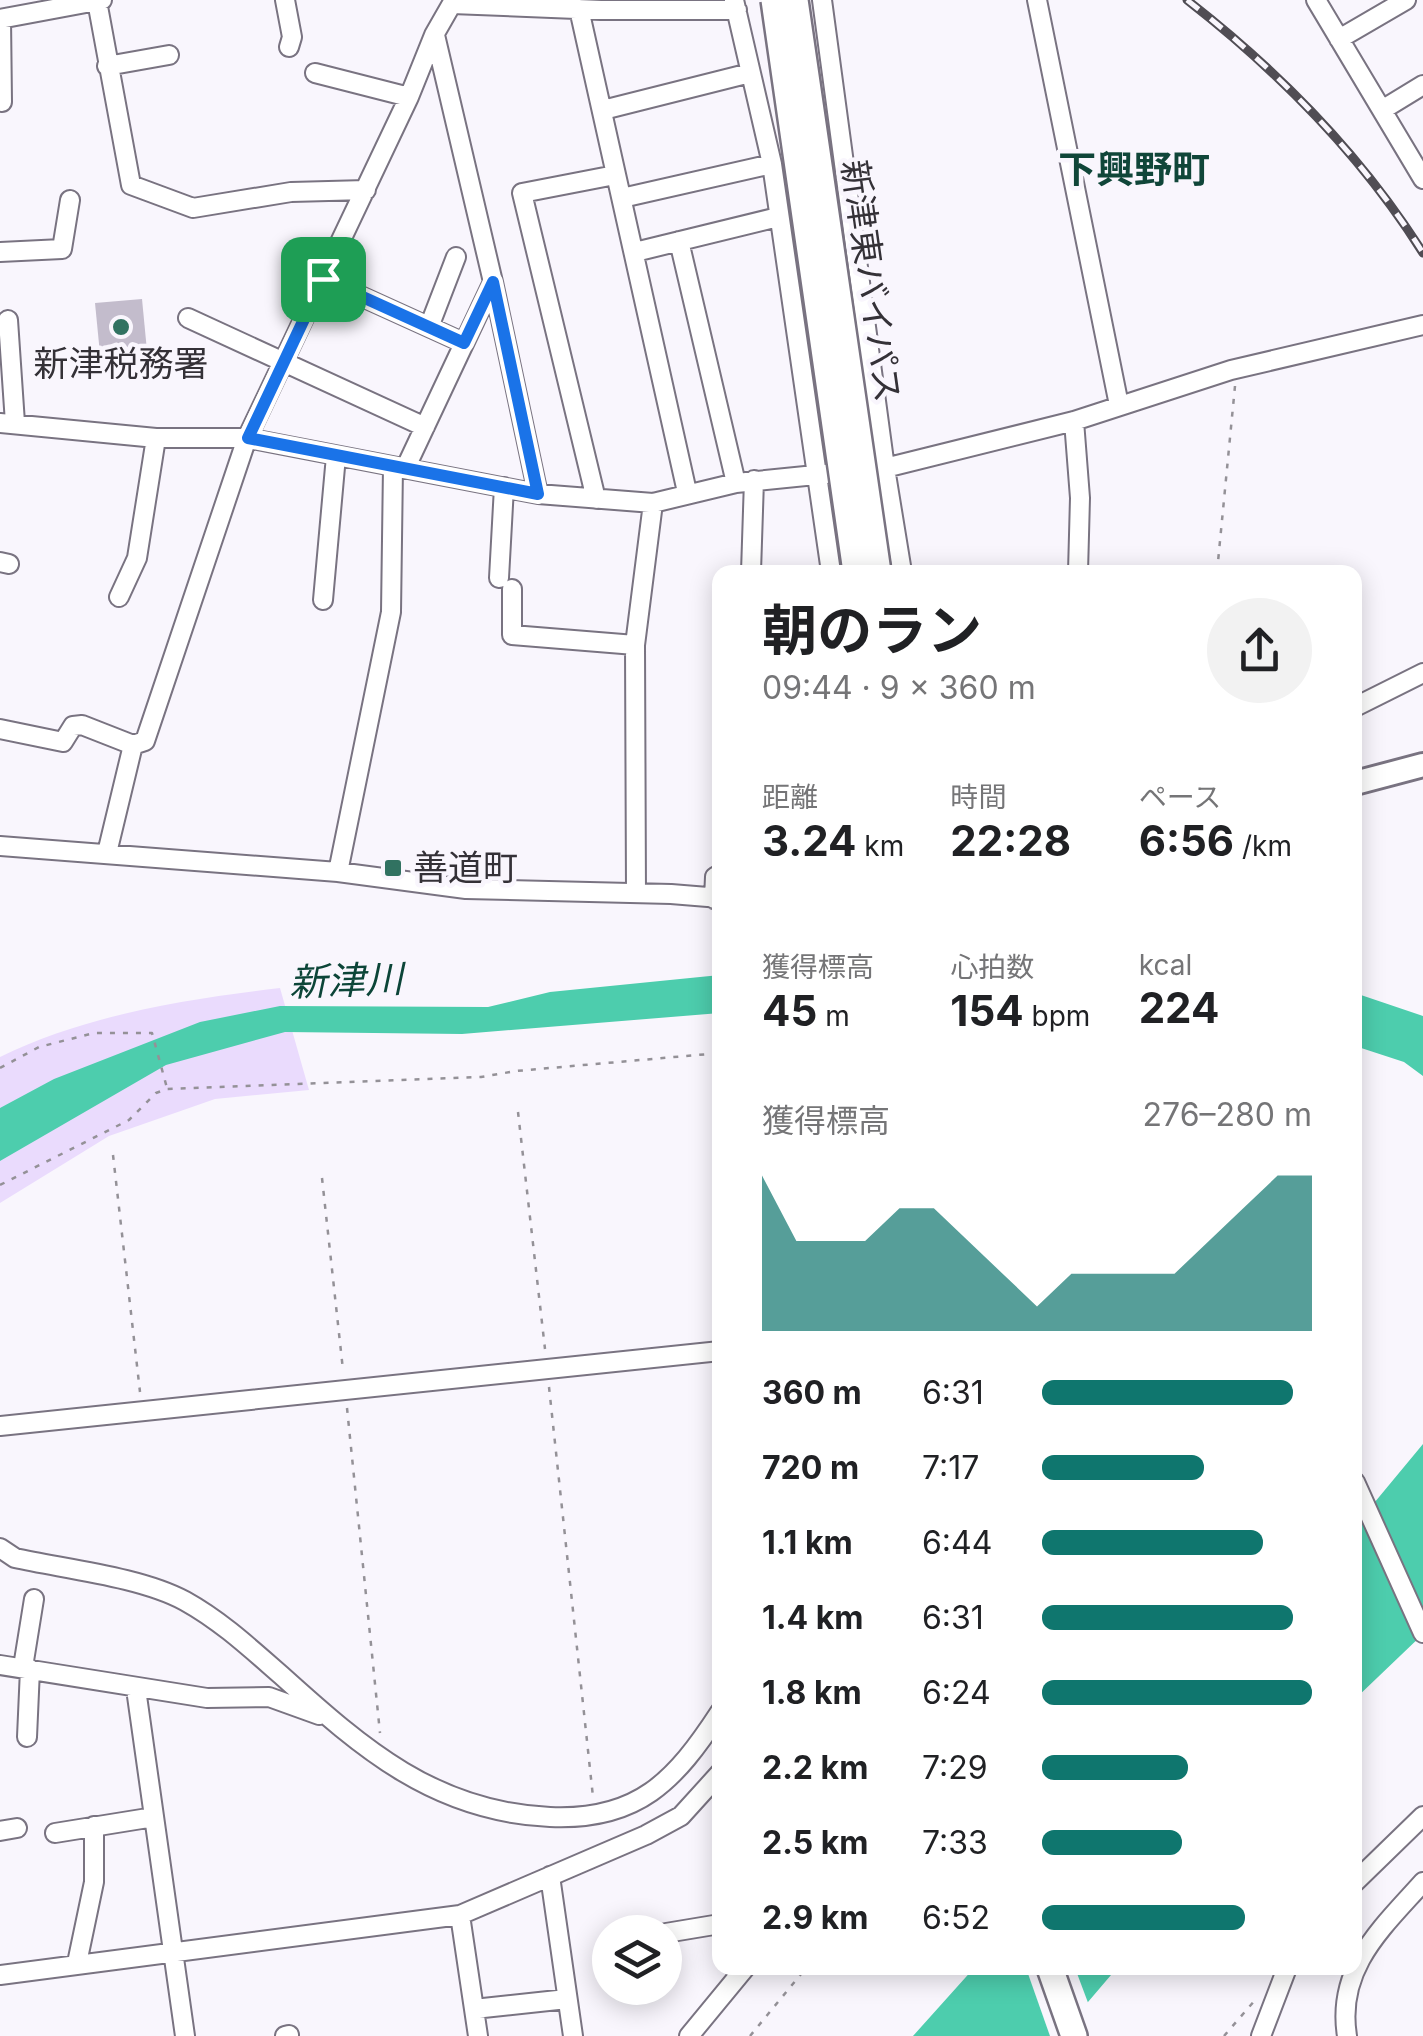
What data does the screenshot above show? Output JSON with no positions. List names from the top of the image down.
{
  "streets": {
    "highway": ["新津東バイパス"]
  },
  "districts": ["下興野町"],
  "water": ["新津川"],
  "places": {
    "other": ["新津税務署"],
    "transit": ["善道町"]
  },
  "page": {
    "heading": ["朝のラン", "09:44 · 9 × 360 m"],
    "stats": [
      ["距離", "3.24 km"],
      ["時間", "22:28"],
      ["ペース", "6:56 /km"],
      ["獲得標高", "45 m"],
      ["心拍数", "154 bpm"],
      ["kcal", "224"]
    ],
    "chart": ["獲得標高", "276–280 m"],
    "list": [
      {
        "name": "360 m",
        "note": "6:31"
      },
      {
        "name": "720 m",
        "note": "7:17"
      },
      {
        "name": "1.1 km",
        "note": "6:44"
      },
      {
        "name": "1.4 km",
        "note": "6:31"
      },
      {
        "name": "1.8 km",
        "note": "6:24"
      },
      {
        "name": "2.2 km",
        "note": "7:29"
      },
      {
        "name": "2.5 km",
        "note": "7:33"
      },
      {
        "name": "2.9 km",
        "note": "6:52"
      }
    ]
  }
}
